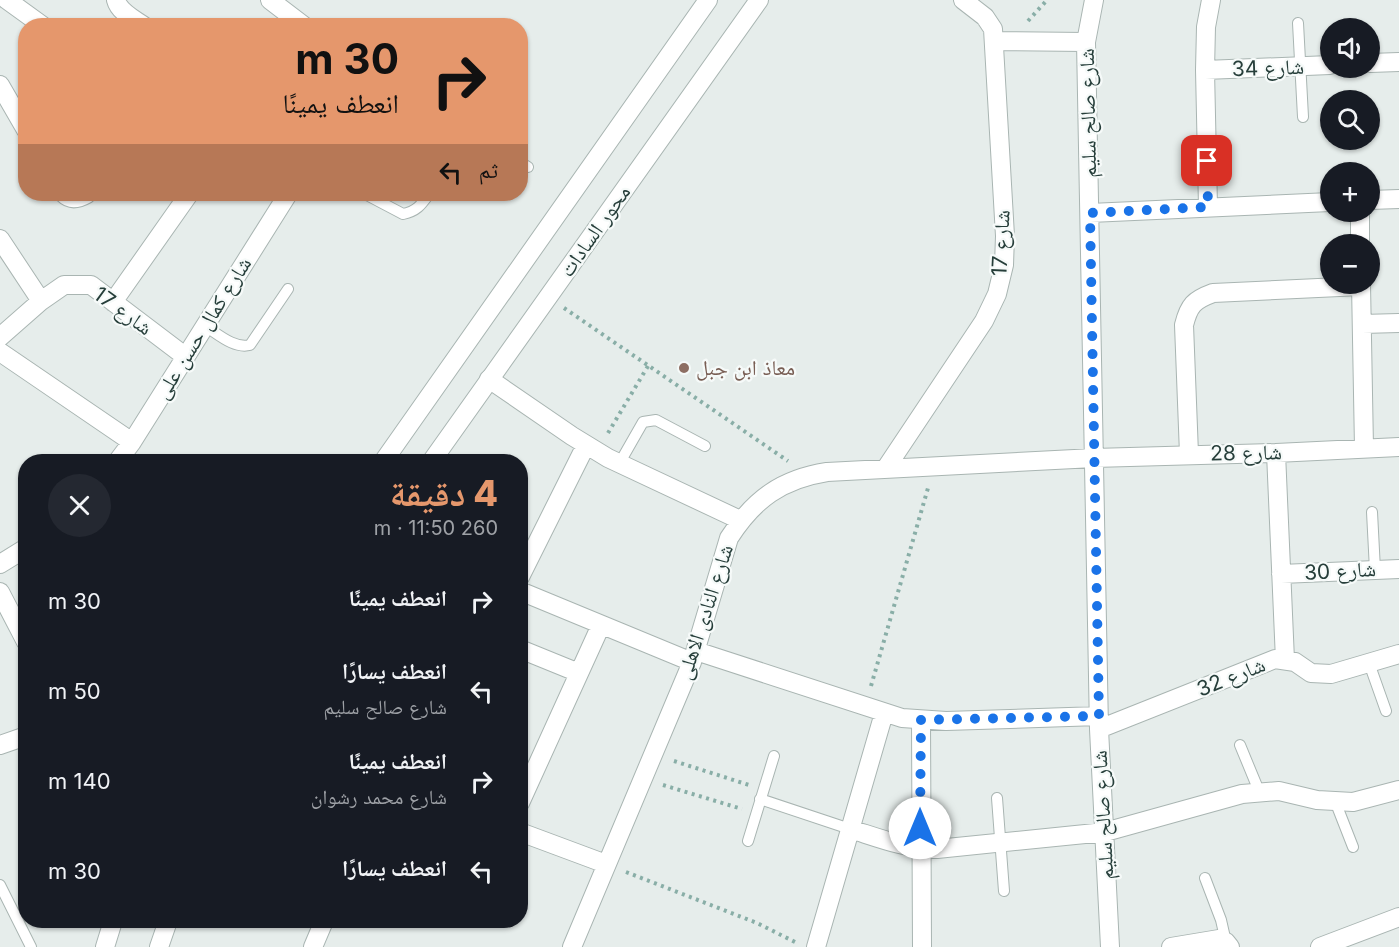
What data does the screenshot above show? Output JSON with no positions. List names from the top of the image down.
{
  "streets": {
    "street": [
      "شارع 34",
      "شارع صالح سليم",
      "محور السادات",
      "شارع 17",
      "شارع كمال حسن على",
      "شارع 28",
      "شارع 30",
      "شارع النادى الاهلى",
      "شارع 32"
    ]
  },
  "crossings": [
    ["شارع صالح سليم", "شارع 28"],
    ["شارع صالح سليم", "شارع النادى الاهلى"],
    ["شارع صالح سليم", "شارع 32"],
    ["شارع 17", "شارع كمال حسن على"],
    ["شارع 17", "شارع النادى الاهلى"],
    ["شارع 28", "شارع النادى الاهلى"]
  ],
  "places": ["معاذ ابن جبل"],
  "page": {
    "map_buttons": ["+", "−"],
    "turn": ["30 m", "انعطف يمينًا"],
    "then": "ثم",
    "heading": ["4 دقيقة", "260 m · 11:50"],
    "list": [
      {
        "name": "انعطف يمينًا",
        "value": "30 m"
      },
      {
        "name": "انعطف يسارًا",
        "note": "شارع صالح سليم",
        "value": "50 m"
      },
      {
        "name": "انعطف يمينًا",
        "note": "شارع محمد رشوان",
        "value": "140 m"
      },
      {
        "name": "انعطف يسارًا",
        "value": "30 m"
      }
    ]
  }
}
